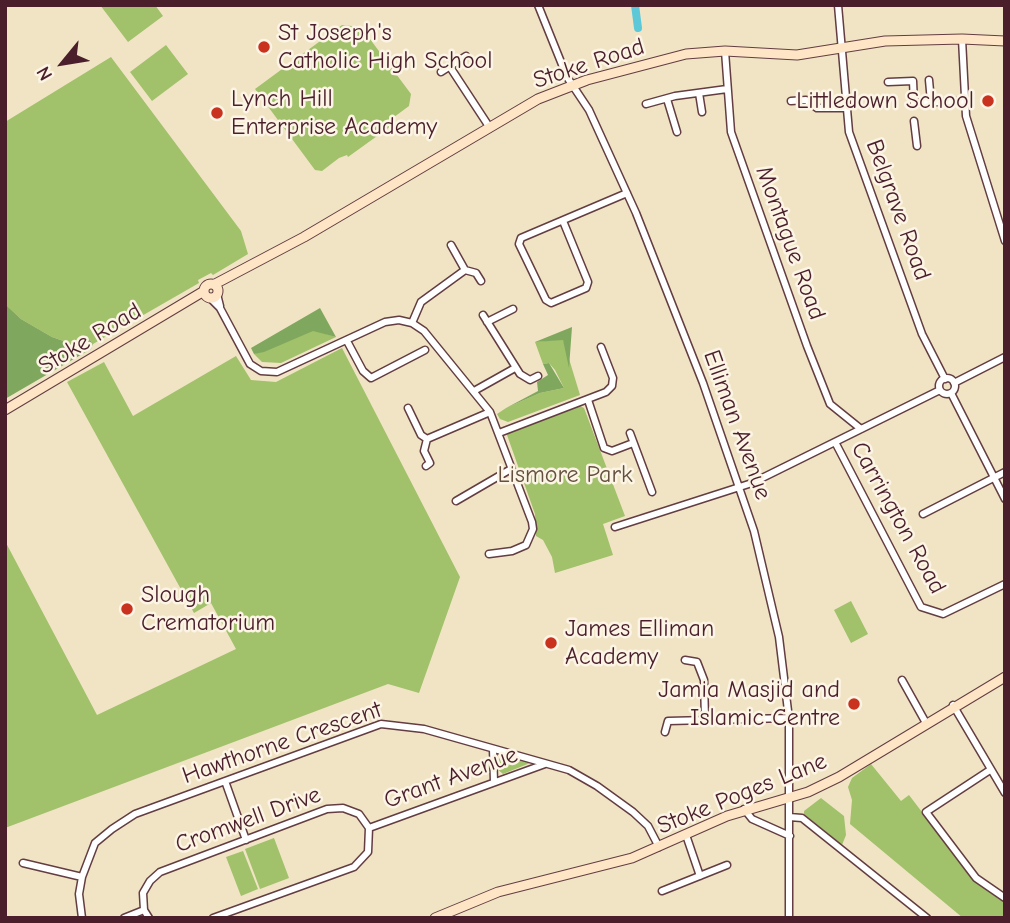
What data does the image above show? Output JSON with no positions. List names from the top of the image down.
{
  "streets": {
    "main road": ["Stoke Road", "Stoke Poges Lane"],
    "street": [
      "Belgrave Road",
      "Montague Road",
      "Elliman Avenue",
      "Carrington Road",
      "Hawthorne Crescent",
      "Grant Avenue",
      "Cromwell Drive"
    ]
  },
  "crossings": [
    ["Stoke Road", "Belgrave Road"],
    ["Stoke Road", "Montague Road"],
    ["Stoke Road", "Elliman Avenue"],
    ["Elliman Avenue", "Stoke Poges Lane"],
    ["Hawthorne Crescent", "Grant Avenue"],
    ["Hawthorne Crescent", "Stoke Poges Lane"],
    ["Grant Avenue", "Cromwell Drive"]
  ],
  "parks": ["Lismore Park"],
  "places": [
    "St Joseph's Catholic High School",
    "Littledown School",
    "Lynch Hill Enterprise Academy",
    "Slough Crematorium",
    "James Elliman Academy",
    "Jamia Masjid and Islamic Centre"
  ],
  "north": "bottom left"
}
